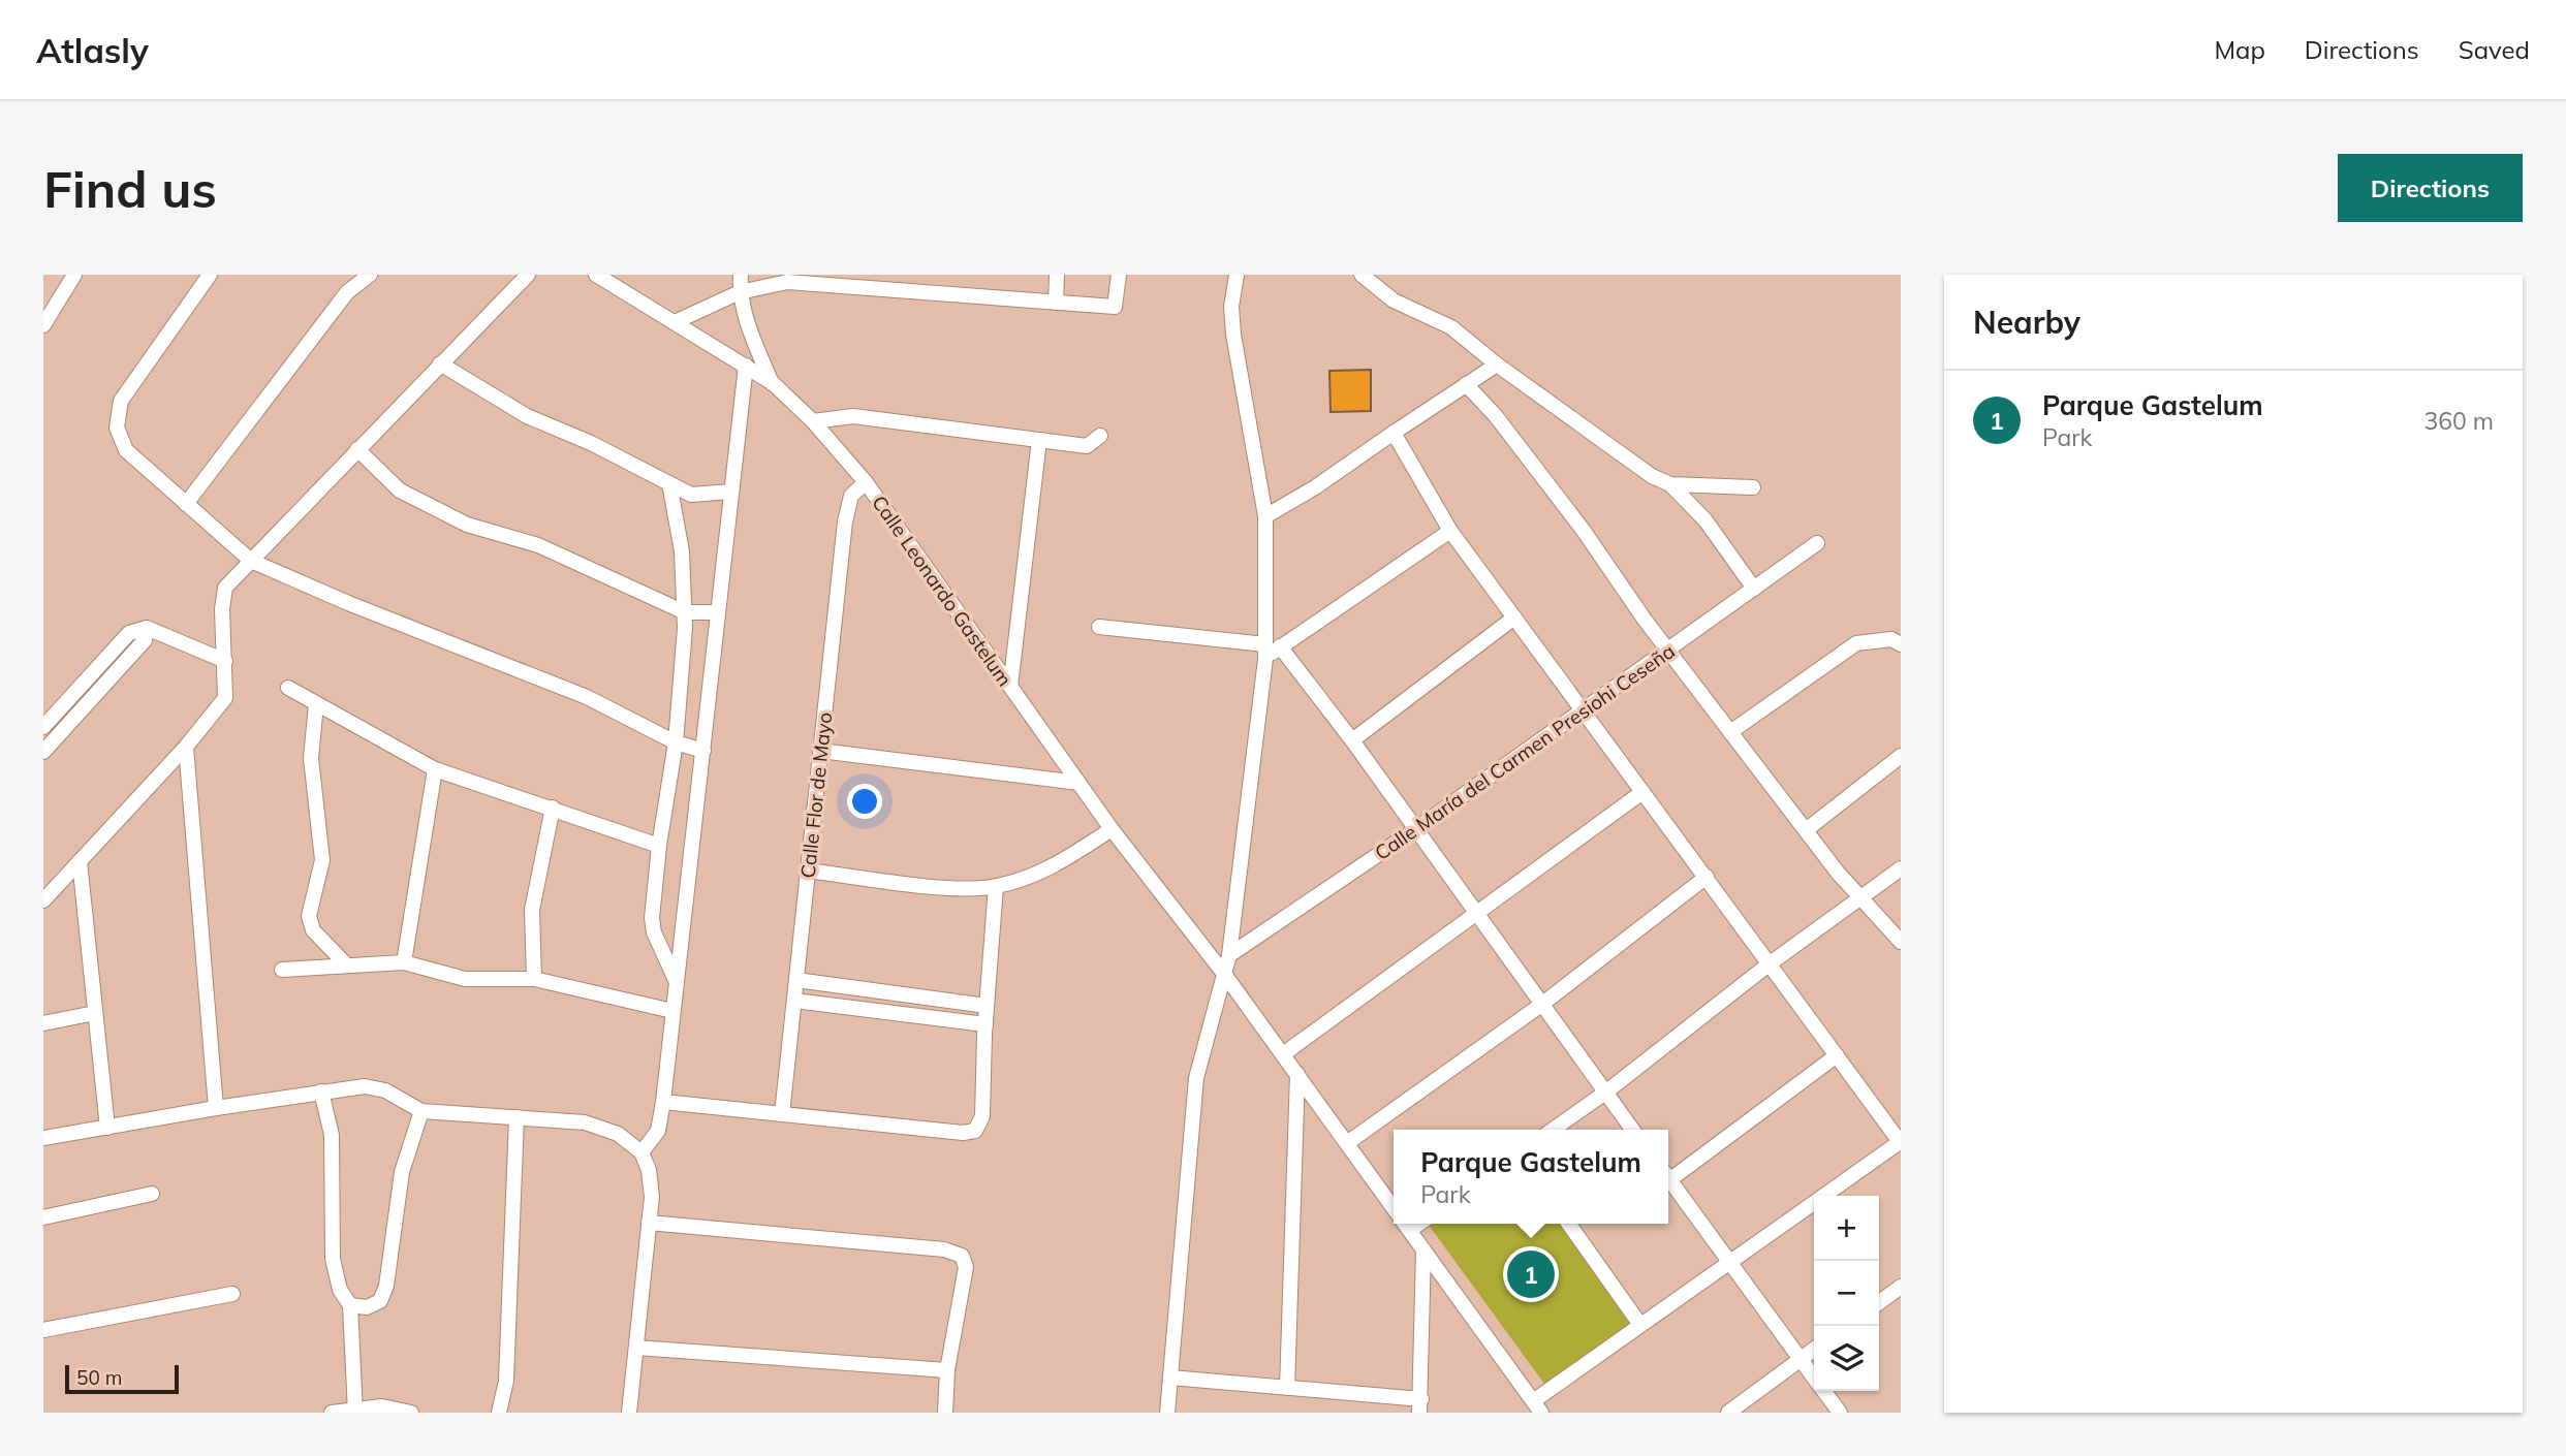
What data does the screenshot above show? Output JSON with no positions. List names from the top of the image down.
{
  "streets": {
    "street": ["Calle Leonardo Gastelum", "Calle María del Carmen Presiohi Ceseña", "Calle Flor de Mayo"]
  },
  "crossings": [
    ["Calle Leonardo Gastelum", "Calle Flor de Mayo"]
  ],
  "scale_bar": "50 m",
  "page": {
    "header": "Atlasly",
    "nav": ["Map", "Directions", "Saved"],
    "buttons": "Directions",
    "title": "Find us",
    "heading": "Nearby",
    "list": [
      {
        "mark": "1",
        "name": "Parque Gastelum",
        "note": "Park",
        "value": "360 m"
      }
    ],
    "popup": ["Parque Gastelum", "Park"],
    "map_buttons": ["+", "−"],
    "pins": "1",
    "scale": "50 m"
  }
}
